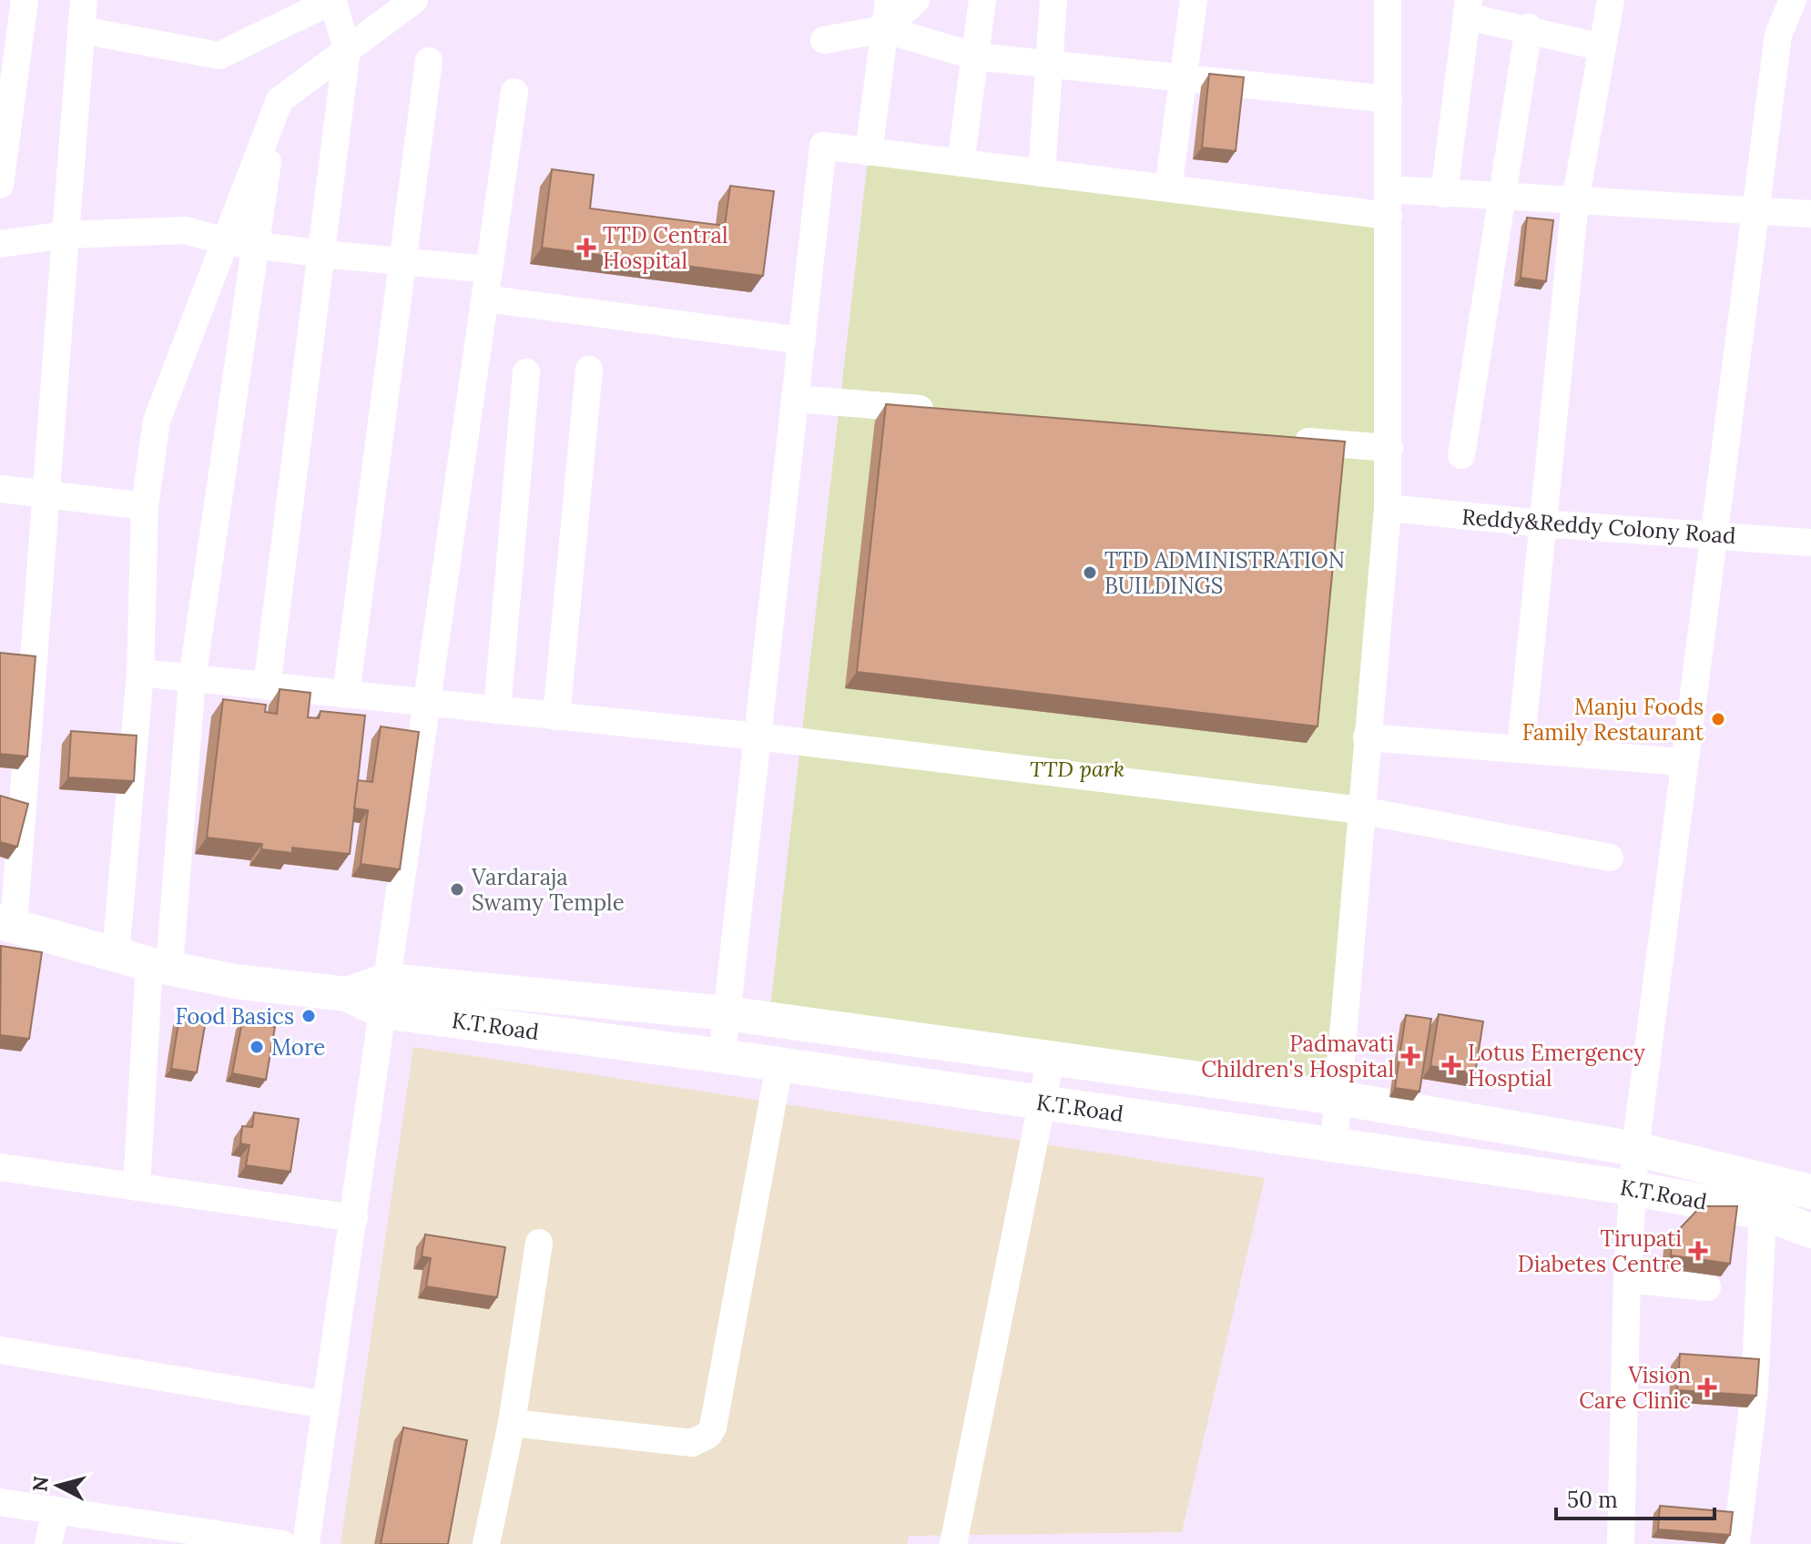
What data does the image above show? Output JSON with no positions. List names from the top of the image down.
{
  "streets": {
    "main road": ["K.T.Road"],
    "street": ["Reddy&Reddy Colony Road"]
  },
  "parks": ["TTD park"],
  "places": {
    "health": [
      "TTD Central Hospital",
      "Padmavati Children's Hospital",
      "Lotus Emergency Hosptial",
      "Tirupati Diabetes Centre",
      "Vision Care Clinic"
    ],
    "other": [
      "TTD ADMINISTRATION BUILDINGS",
      "Manju Foods Family Restaurant",
      "Vardaraja Swamy Temple",
      "Food Basics",
      "More"
    ]
  },
  "scale_bar": "50 m",
  "north": "left"
}
